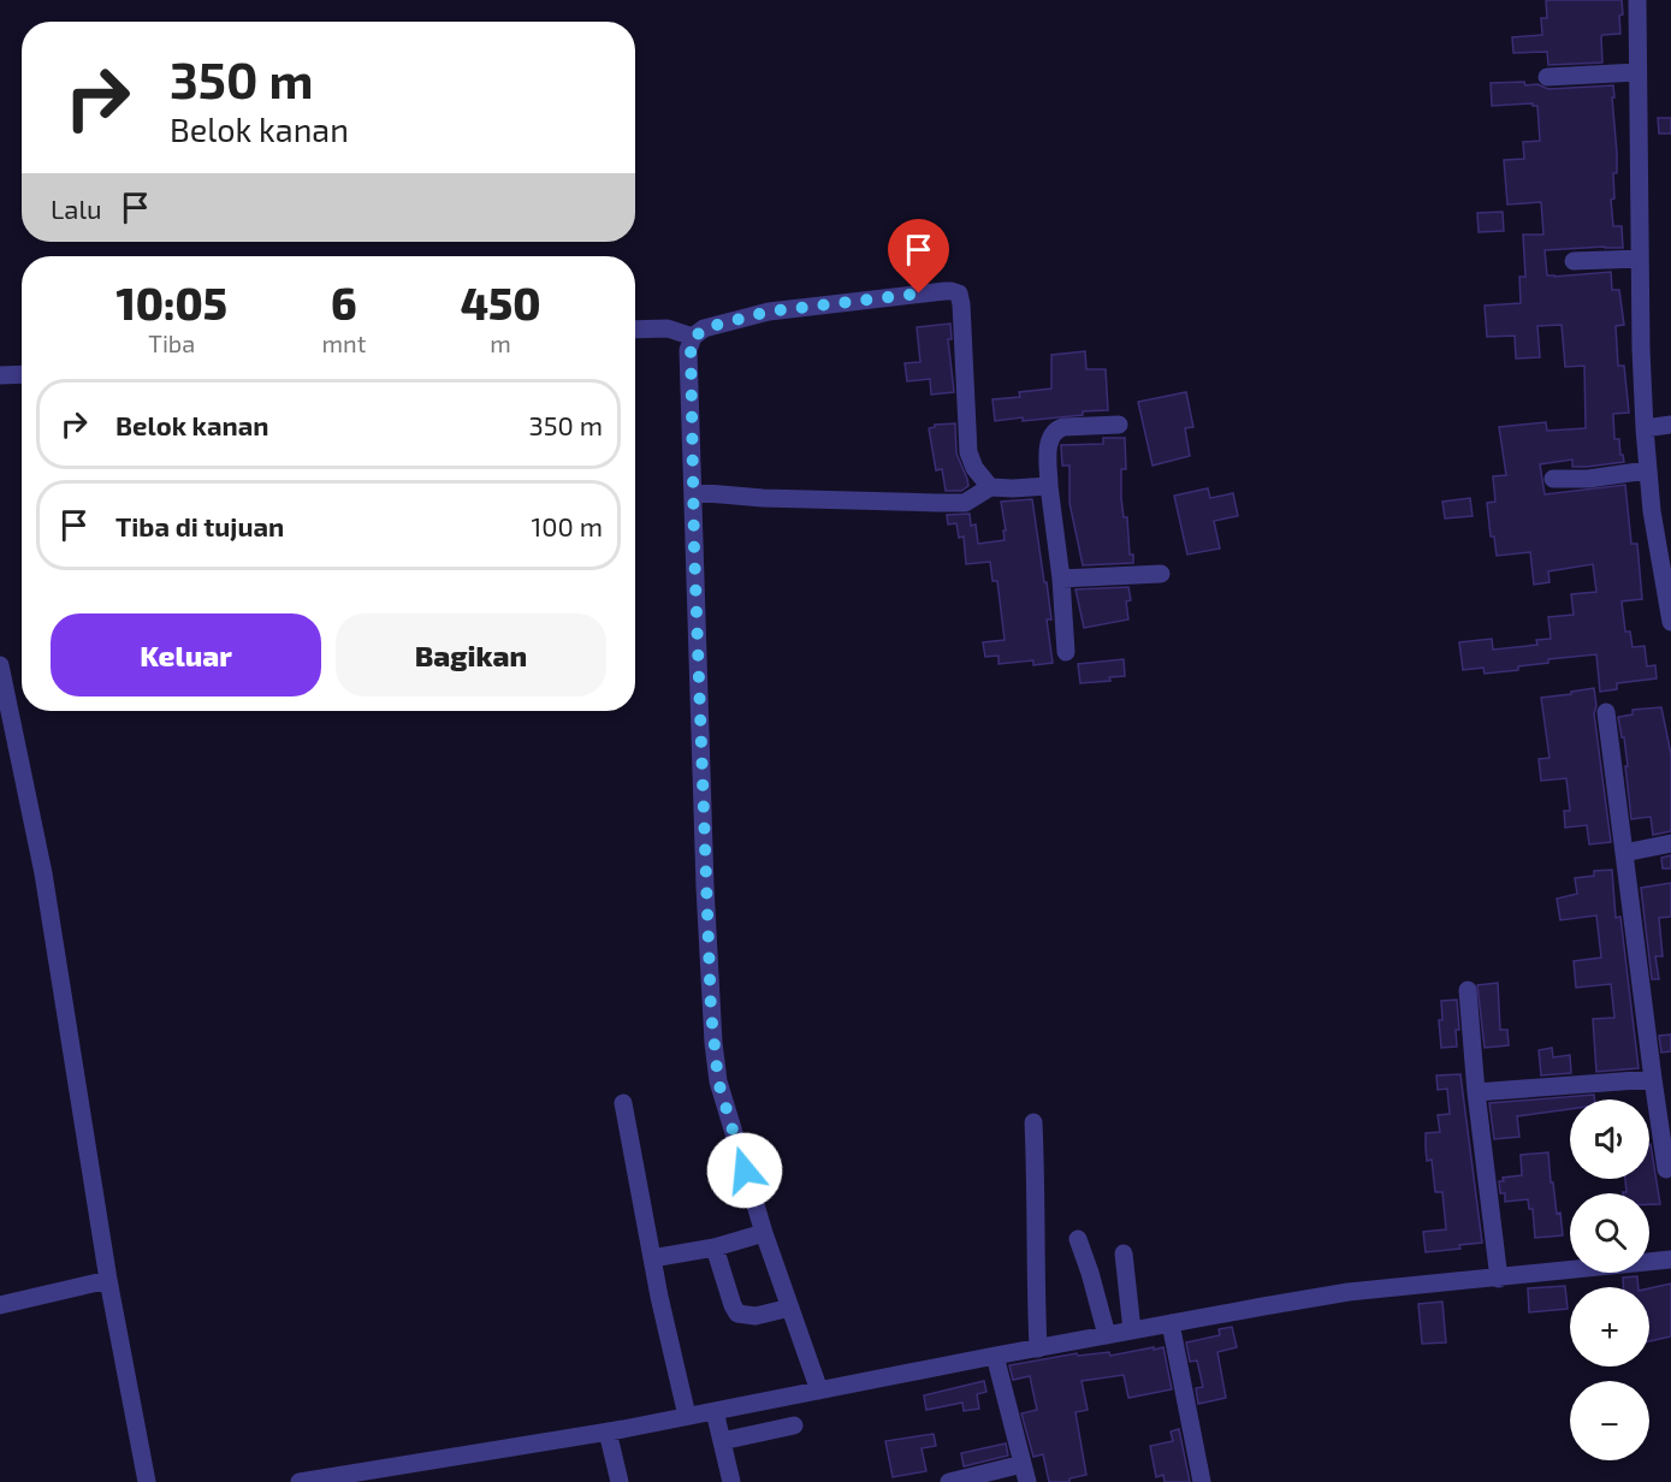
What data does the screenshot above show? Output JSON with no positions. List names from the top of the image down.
{
  "page": {
    "turn": ["350 m", "Belok kanan"],
    "then": "Lalu",
    "eta": [
      "10:05",
      "Tiba",
      "6",
      "mnt",
      "450",
      "m"
    ],
    "list": [
      {
        "name": "Belok kanan",
        "value": "350 m"
      },
      {
        "name": "Tiba di tujuan",
        "value": "100 m"
      }
    ],
    "buttons": ["Keluar", "Bagikan"],
    "map_buttons": ["+", "−"]
  }
}
